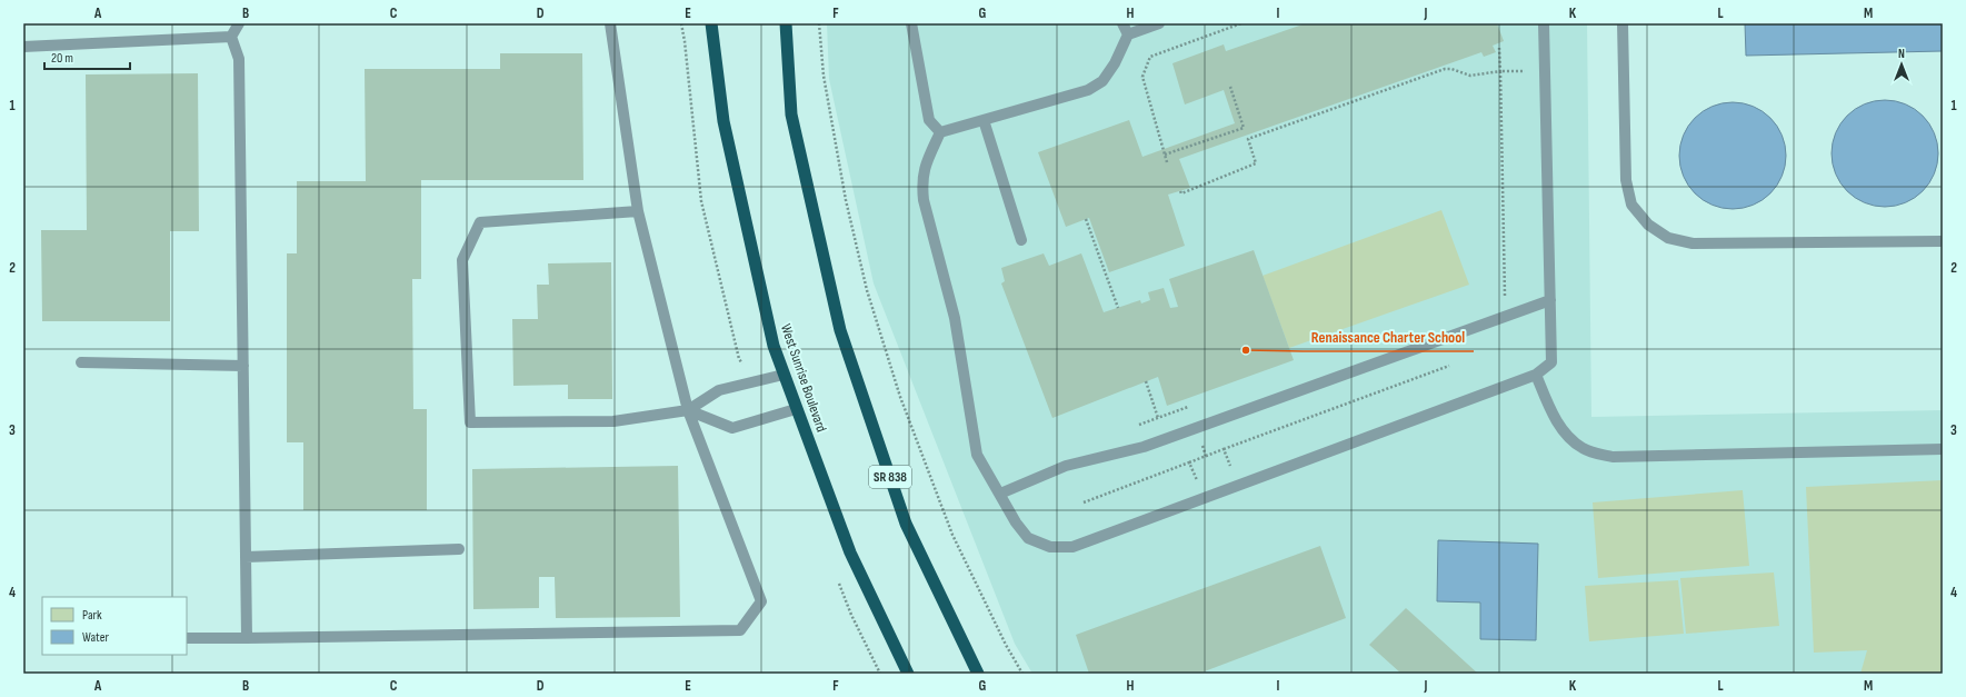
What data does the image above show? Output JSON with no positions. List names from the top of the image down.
{
  "streets": {
    "highway": ["West Sunrise Boulevard", "SR 838"]
  },
  "places": ["Renaissance Charter School"],
  "legend": ["Park", "Water"],
  "scale_bar": "20 m",
  "north": "top",
  "grid": {
    "columns": [
      "A",
      "B",
      "C",
      "D",
      "E",
      "F",
      "G",
      "H",
      "I",
      "J",
      "K",
      "L",
      "M"
    ],
    "rows": [
      "1",
      "2",
      "3",
      "4"
    ]
  }
}
